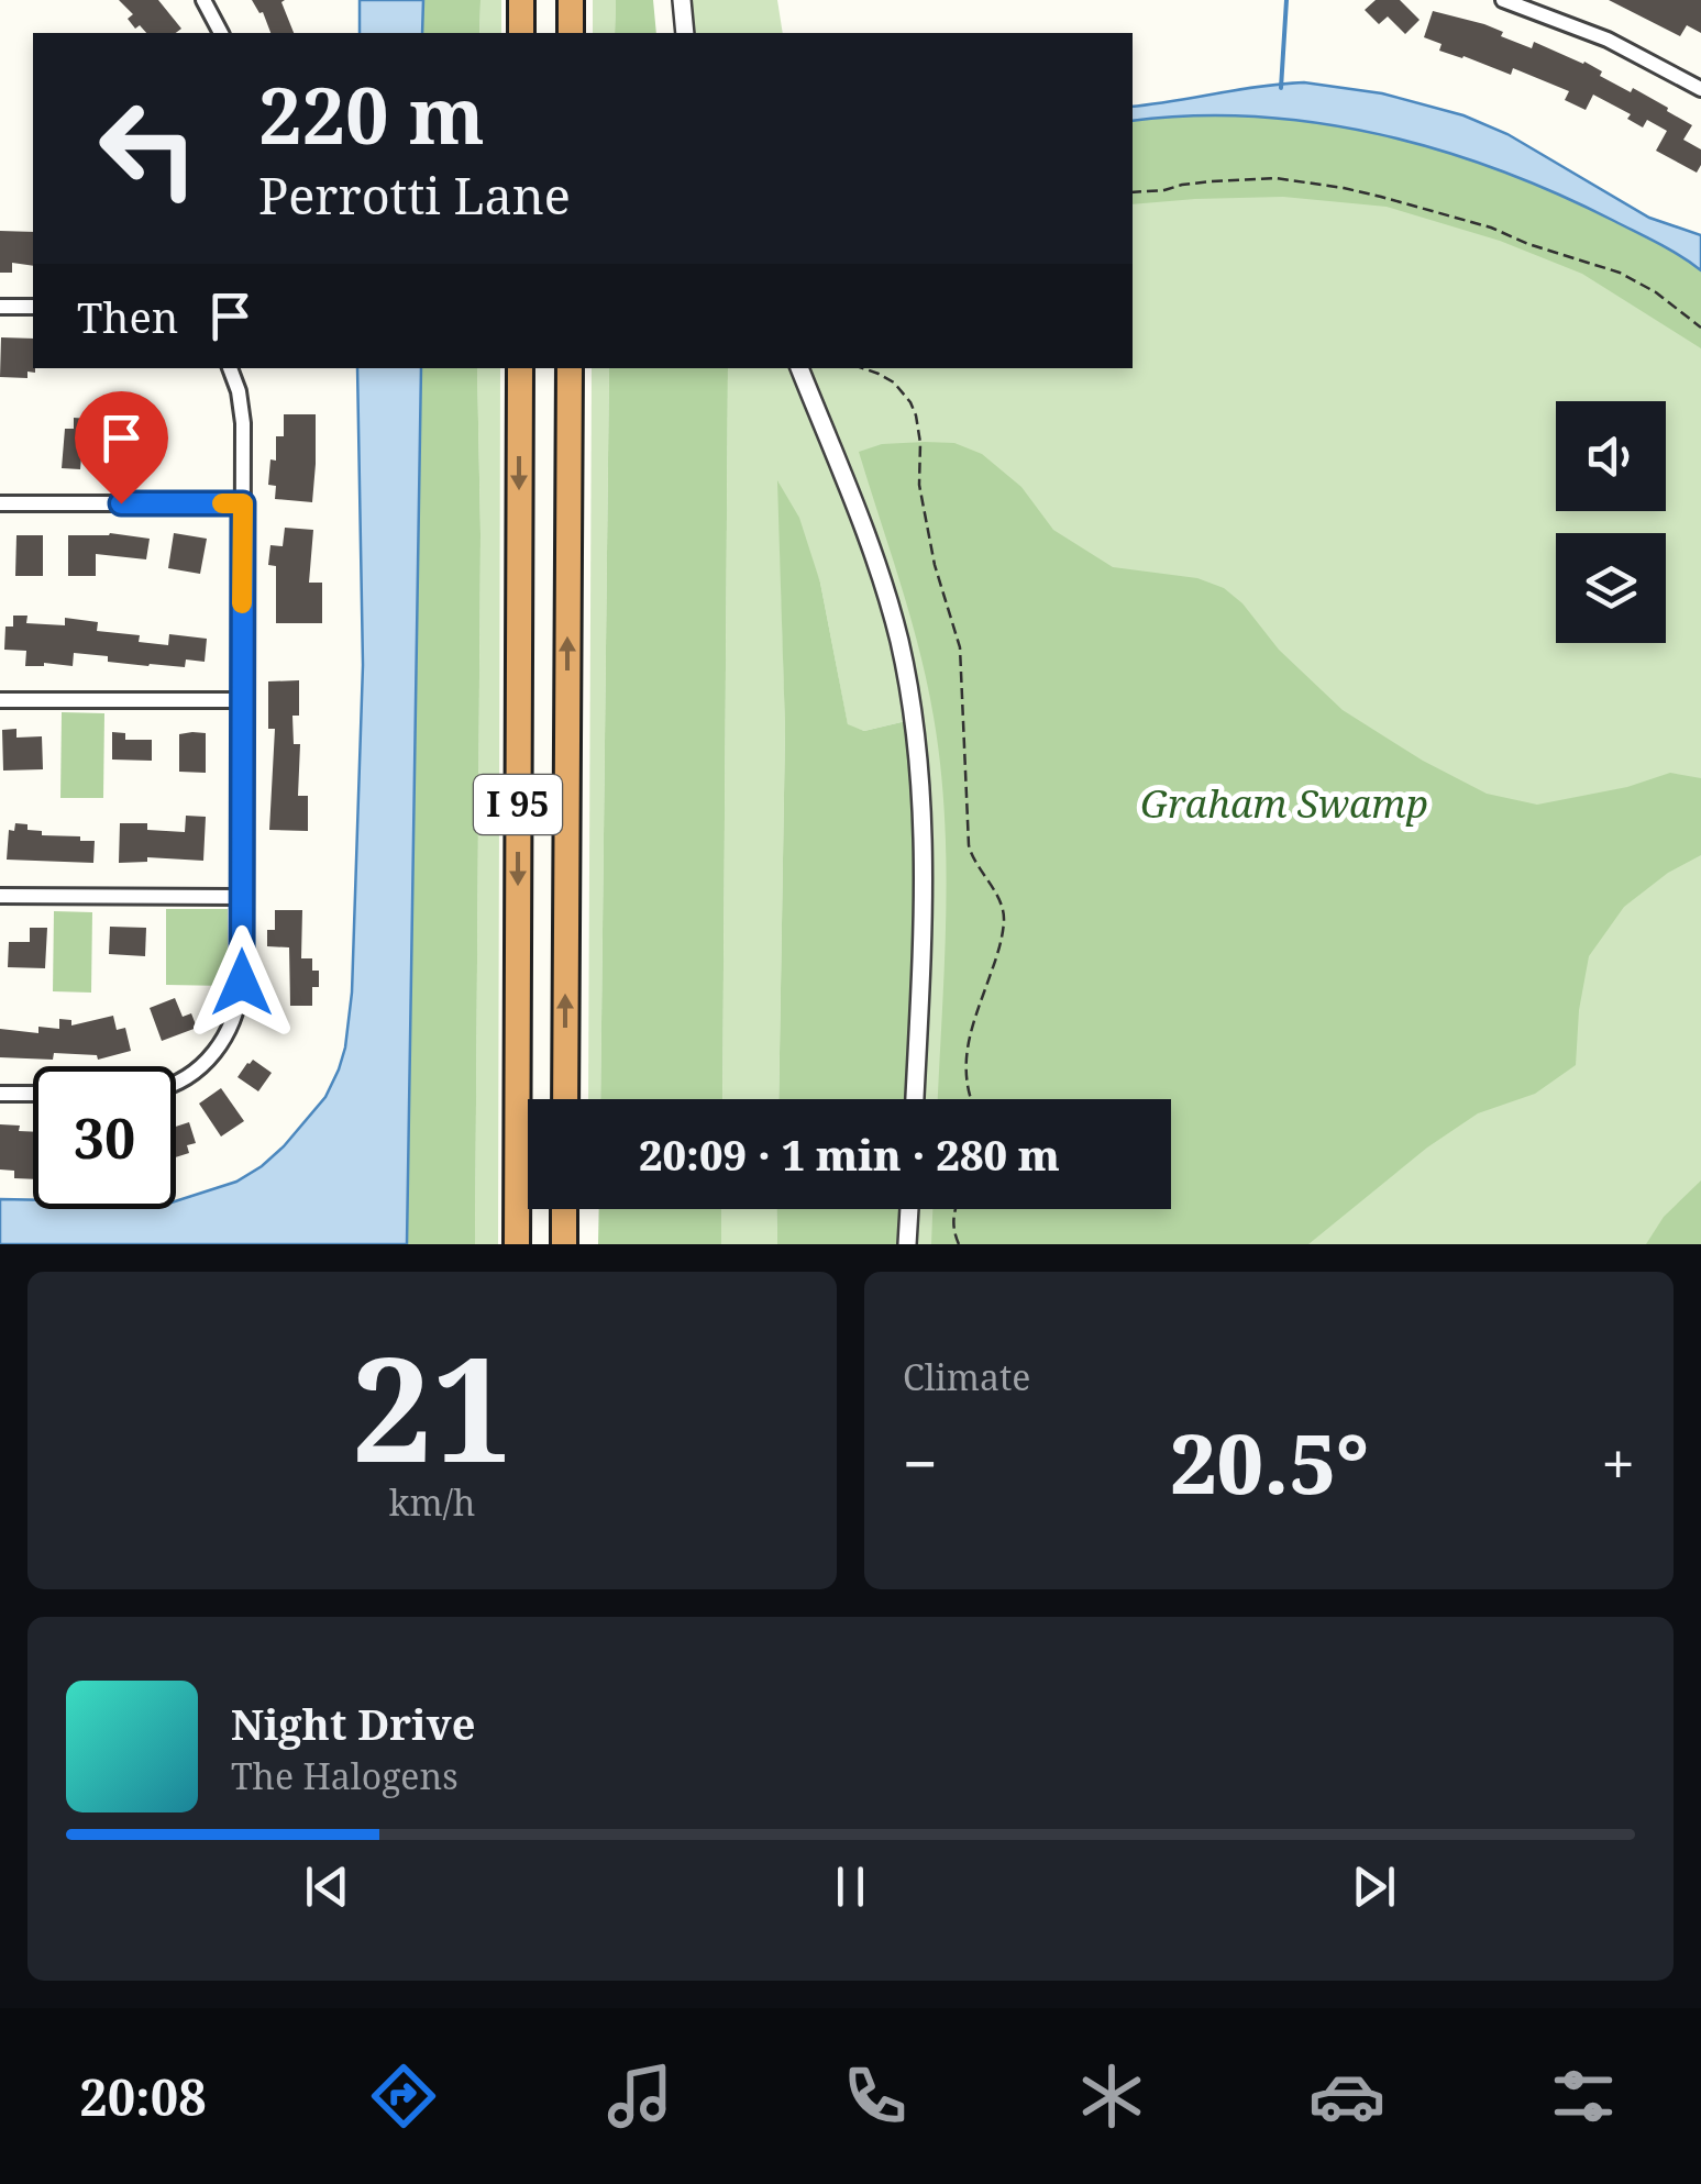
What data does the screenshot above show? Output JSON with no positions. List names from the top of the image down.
{
  "streets": {
    "highway": ["I 95"]
  },
  "parks": ["Graham Swamp"],
  "page": {
    "turn": ["220 m", "Perrotti Lane"],
    "then": "Then",
    "limit": "30",
    "trip": "20:09 · 1 min · 280 m",
    "tile": [
      ["21", "km/h"],
      "Climate"
    ],
    "heat": ["−", "20.5°", "+"],
    "song": ["Night Drive", "The Halogens"],
    "tabs": "20:08"
  }
}
